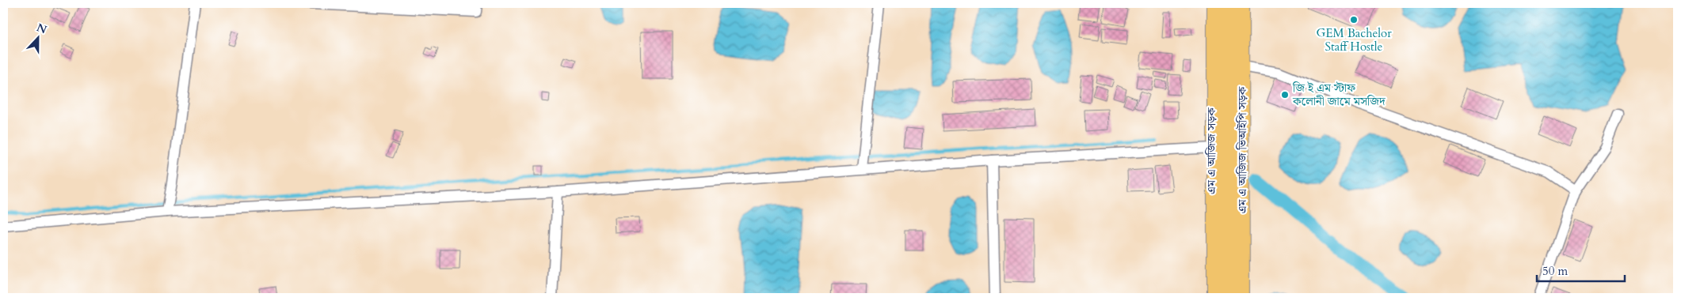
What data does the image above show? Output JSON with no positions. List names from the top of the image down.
{
  "streets": {
    "main road": ["এম এ আজিজ ভিআইপি সড়ক", "এম এ আজিজ সড়ক"]
  },
  "places": ["GEM Bachelor Staff Hostle", "জি ই এম স্টাফ কলোনী জামে মসজিদ"],
  "scale_bar": "50 m",
  "north": "top"
}
